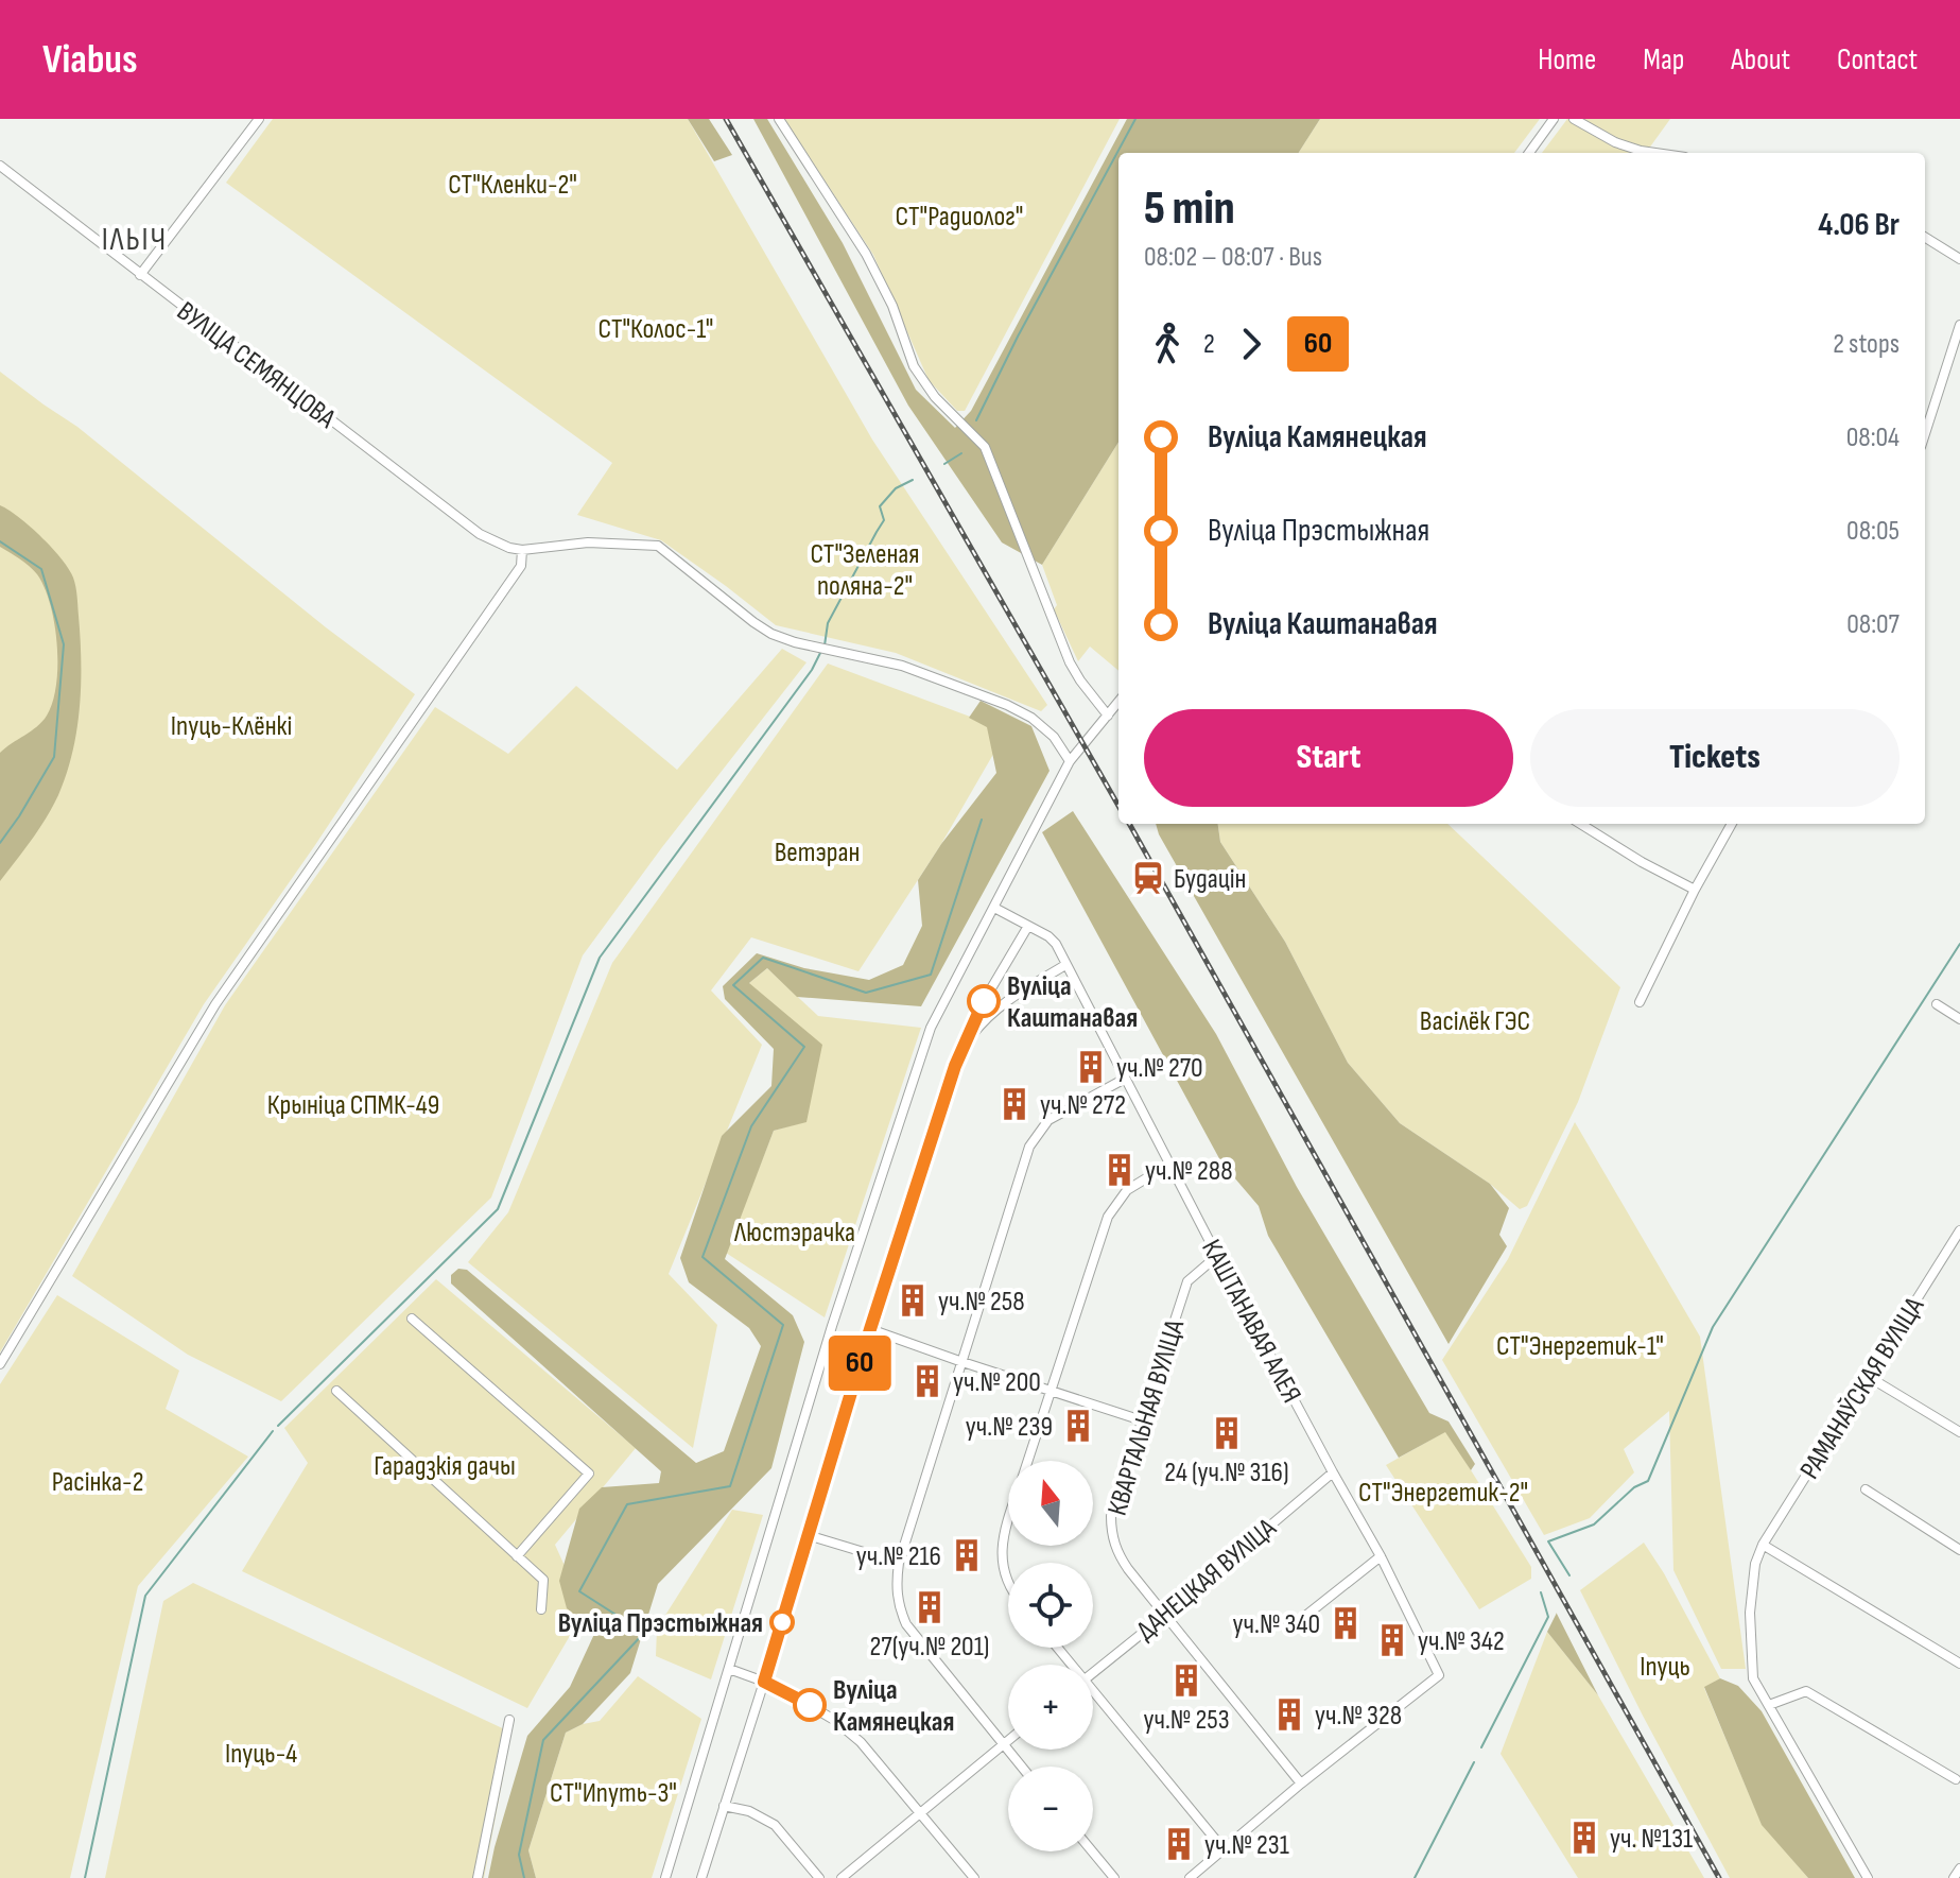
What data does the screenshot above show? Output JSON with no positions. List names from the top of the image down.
{
  "streets": {
    "street": [
      "ВУЛІЦА СЕМЯНЦОВА",
      "КАШТАНАВАЯ АЛЕЯ",
      "РАМАНАЎСКАЯ ВУЛІЦА",
      "КВАРТАЛЬНАЯ ВУЛІЦА",
      "ДАНЕЦКАЯ ВУЛІЦА"
    ]
  },
  "crossings": [
    ["КАШТАНАВАЯ АЛЕЯ", "КВАРТАЛЬНАЯ ВУЛІЦА"],
    ["КАШТАНАВАЯ АЛЕЯ", "ДАНЕЦКАЯ ВУЛІЦА"],
    ["КВАРТАЛЬНАЯ ВУЛІЦА", "ДАНЕЦКАЯ ВУЛІЦА"]
  ],
  "districts": ["ІЛЬІЧ"],
  "parks": [
    "СТ\"Кленки-2\"",
    "СТ\"Радиолог\"",
    "СТ\"Колос-1\"",
    "СТ\"Зеленая поляна-2\"",
    "Іпуць-Клёнкі",
    "Ветэран",
    "Васілёк ГЭС",
    "Крыніца СПМК-49",
    "Люстэрачка",
    "СТ\"Энергетик-1\"",
    "Гарадзкія дачы",
    "Расінка-2",
    "СТ\"Энергетик-2\"",
    "Іпуць",
    "Іпуць-4",
    "СТ\"Ипуть-3\""
  ],
  "places": {
    "station": ["Будацін"],
    "other": ["Вуліца Каштанавая", "Вуліца Прэстыжная", "Вуліца Камянецкая"],
    "building": [
      "уч.№ 270",
      "уч.№ 272",
      "уч.№ 288",
      "уч.№ 258",
      "уч.№ 200",
      "уч.№ 239",
      "24 (уч.№ 316)",
      "уч.№ 216",
      "27(уч.№ 201)",
      "уч.№ 340",
      "уч.№ 342",
      "уч.№ 253",
      "уч.№ 328",
      "уч. №131",
      "уч.№ 231"
    ]
  },
  "lines": ["bus line 60"],
  "north": "top",
  "page": {
    "header": "Viabus",
    "nav": [
      "Home",
      "Map",
      "About",
      "Contact"
    ],
    "on_map": "60",
    "heading": ["5 min", "08:02 – 08:07 · Bus", "4.06 Br"],
    "legs": ["2", "60", "2 stops"],
    "list": [
      {
        "name": "Вуліца Камянецкая",
        "value": "08:04"
      },
      {
        "name": "Вуліца Прэстыжная",
        "value": "08:05"
      },
      {
        "name": "Вуліца Каштанавая",
        "value": "08:07"
      }
    ],
    "buttons": ["Start", "Tickets"],
    "map_buttons": ["+", "−"]
  }
}
